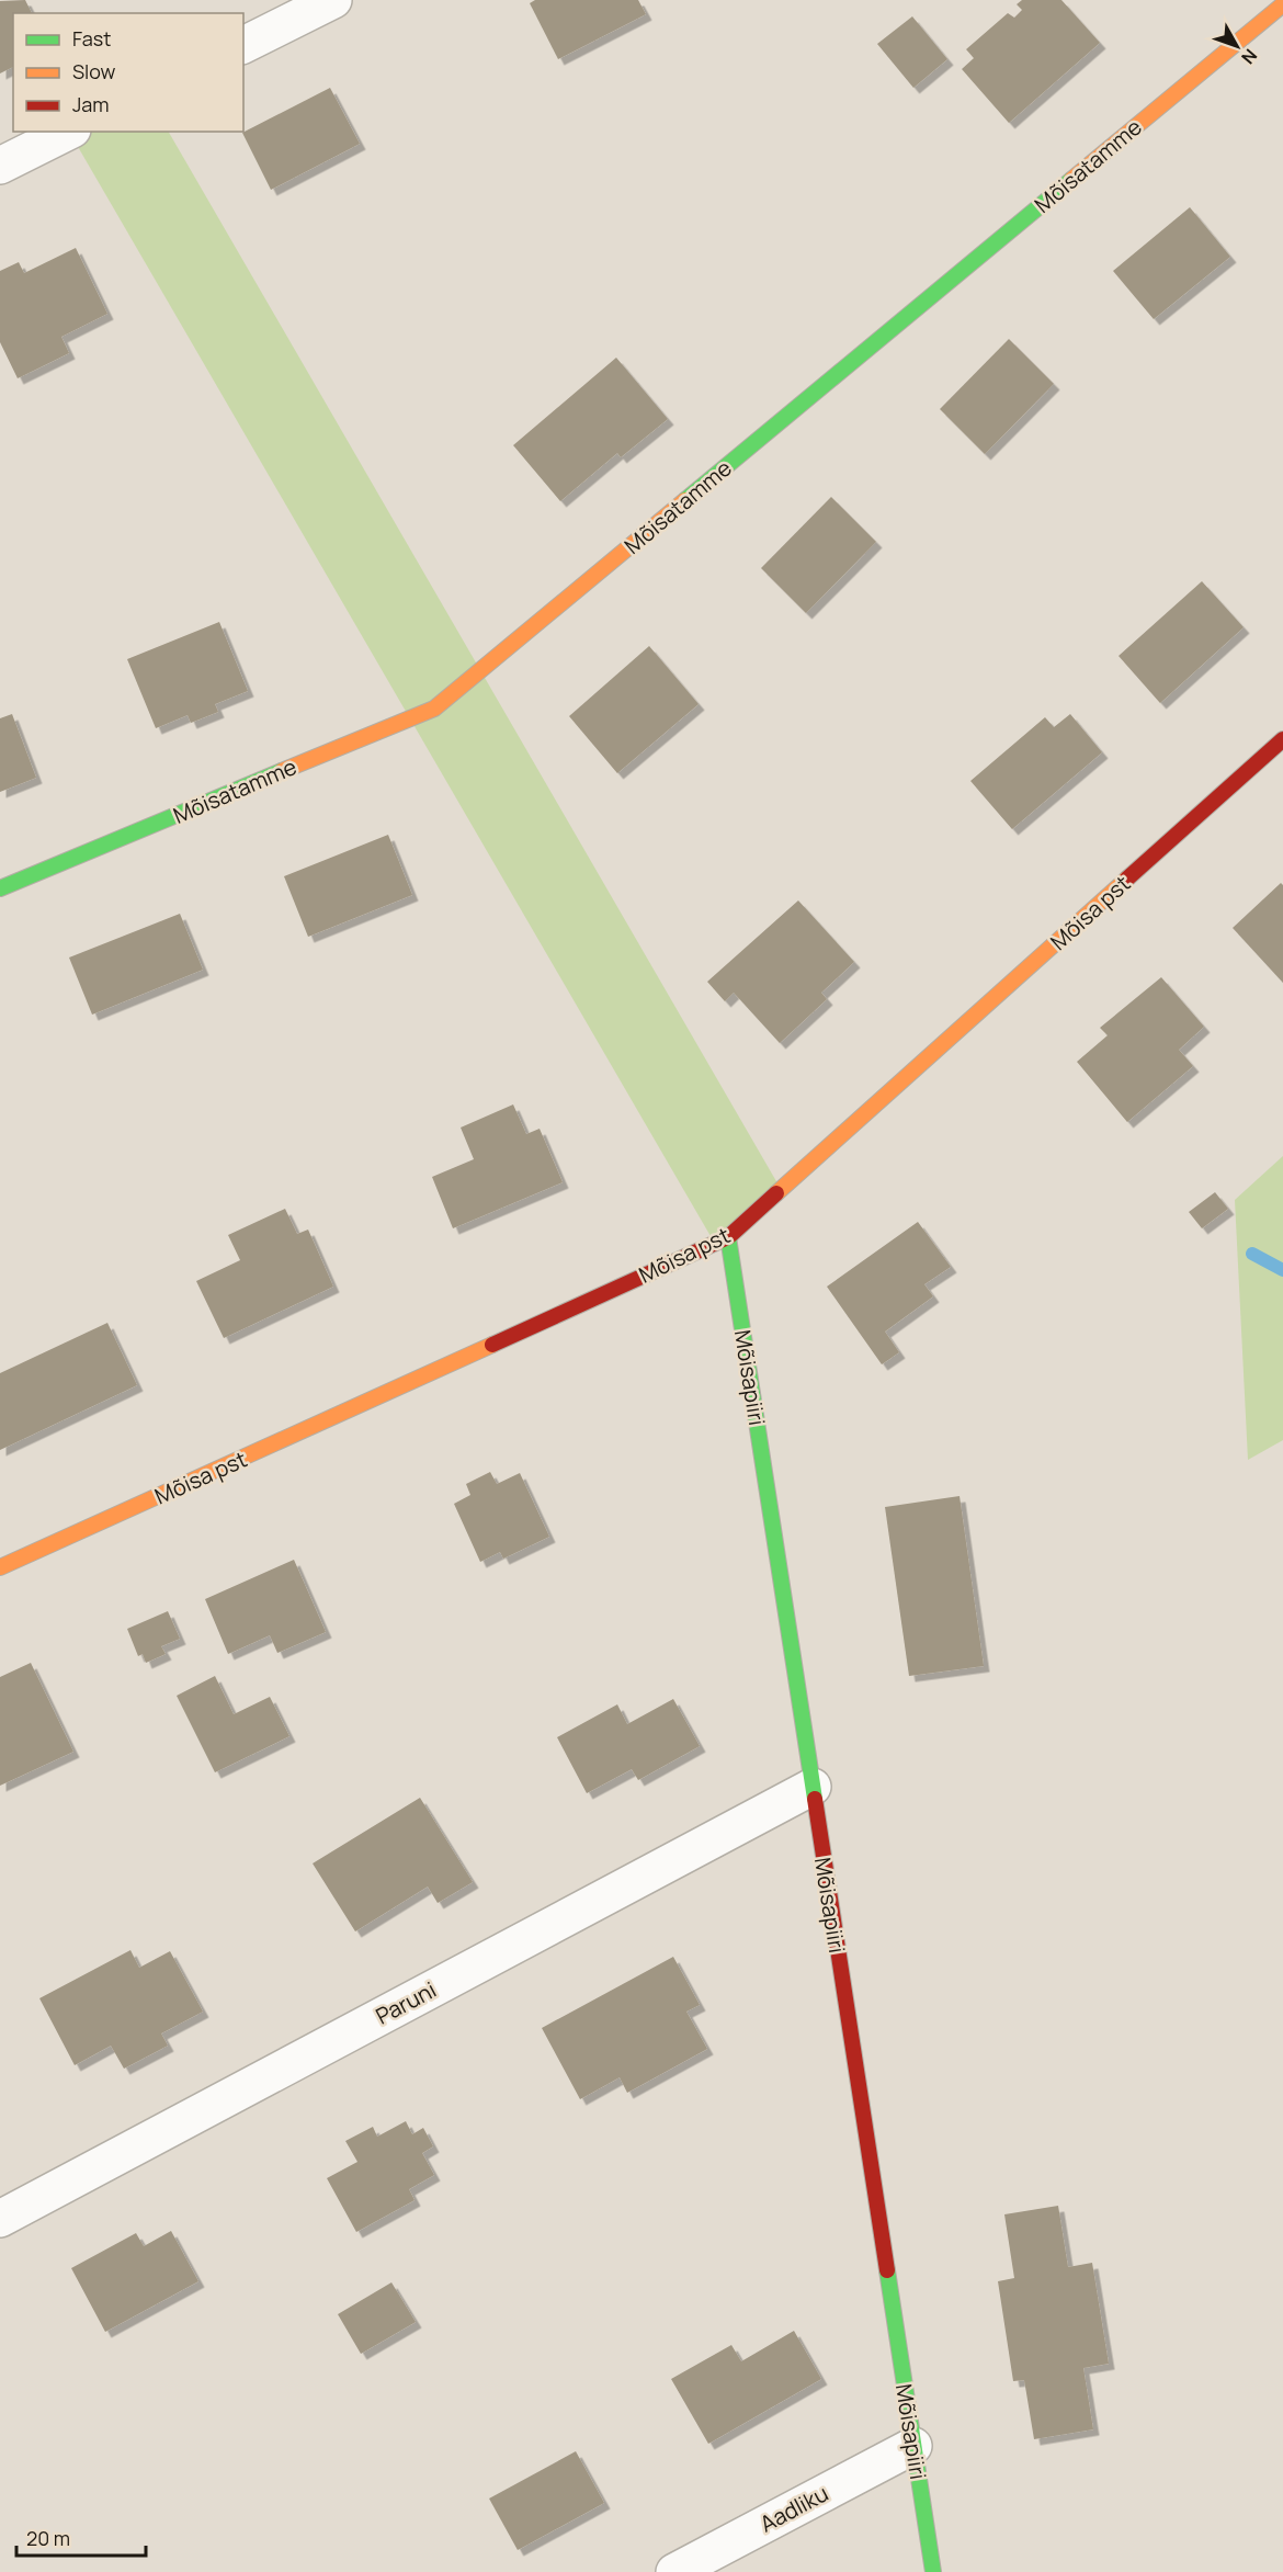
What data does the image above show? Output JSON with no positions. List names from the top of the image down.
{
  "streets": {
    "street": [
      "Mõisatamme",
      "Mõisa pst",
      "Mõisapiiri",
      "Paruni",
      "Aadliku"
    ]
  },
  "crossings": [
    ["Mõisa pst", "Mõisapiiri"],
    ["Mõisapiiri", "Paruni"],
    ["Mõisapiiri", "Aadliku"]
  ],
  "legend": ["Fast", "Slow", "Jam"],
  "scale_bar": "20 m",
  "north": "bottom right"
}
